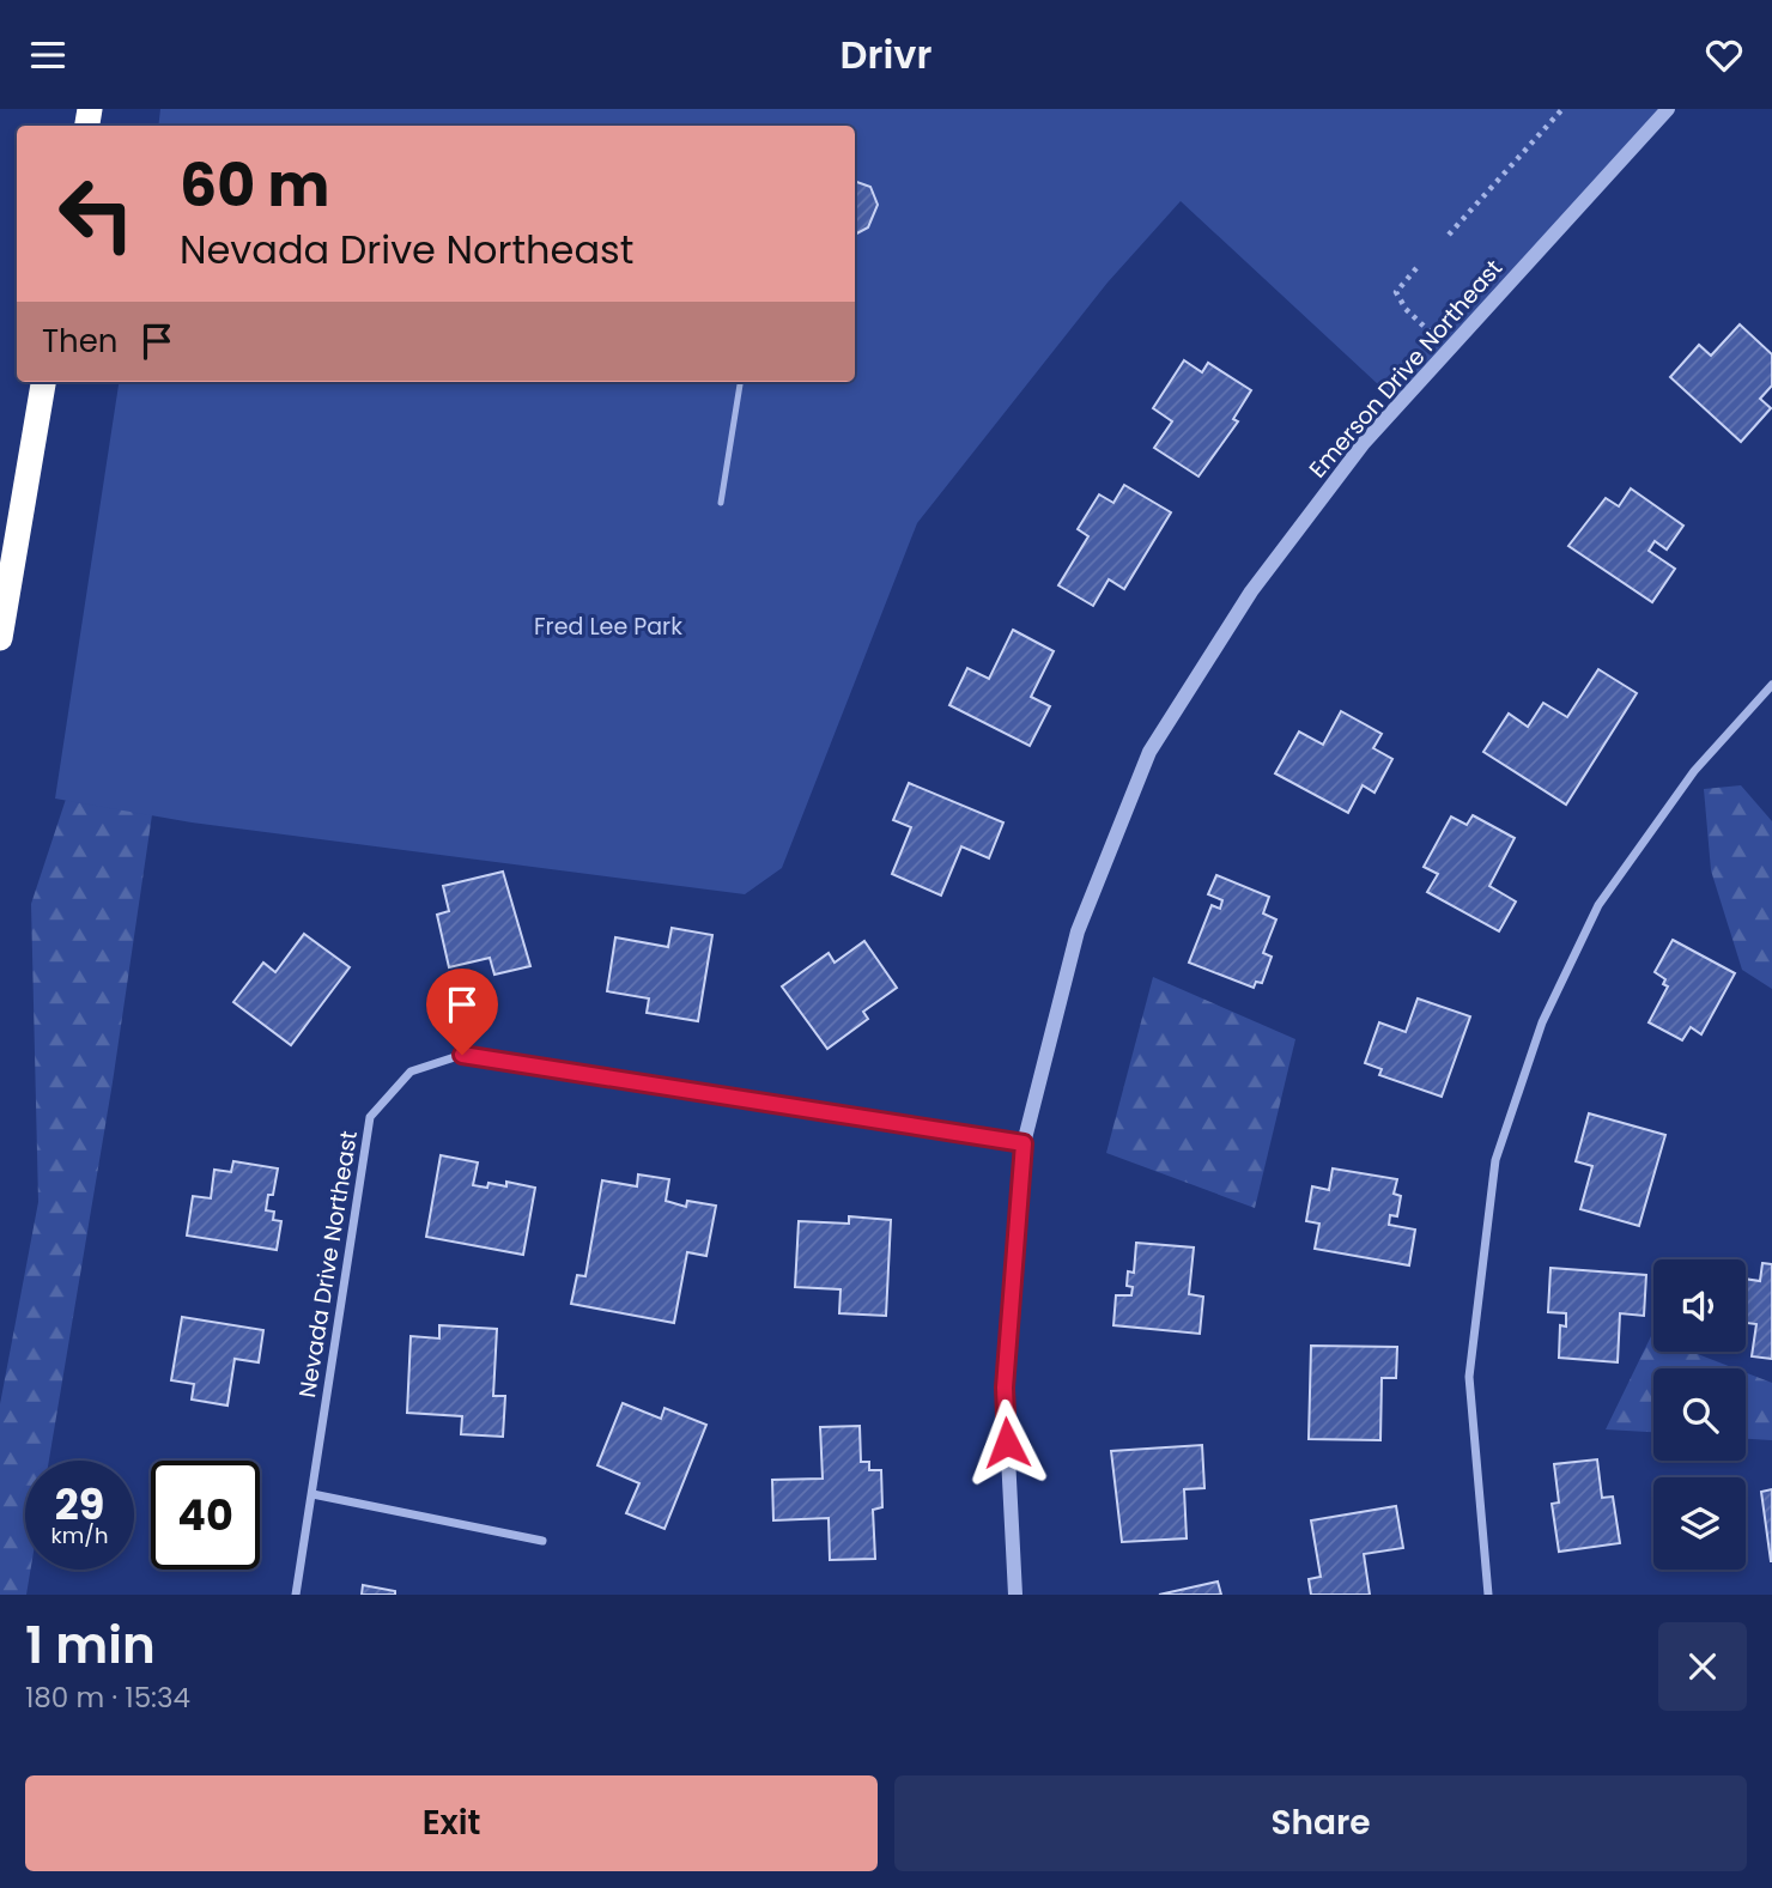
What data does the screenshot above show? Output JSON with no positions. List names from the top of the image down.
{
  "streets": {
    "street": ["Emerson Drive Northeast", "Nevada Drive Northeast"]
  },
  "crossings": [
    ["Emerson Drive Northeast", "Nevada Drive Northeast"]
  ],
  "parks": ["Fred Lee Park"],
  "page": {
    "header": "Drivr",
    "turn": ["60 m", "Nevada Drive Northeast"],
    "then": "Then",
    "speed": "29 km/h",
    "limit": "40",
    "heading": ["1 min", "180 m · 15:34"],
    "buttons": ["Exit", "Share"]
  }
}
